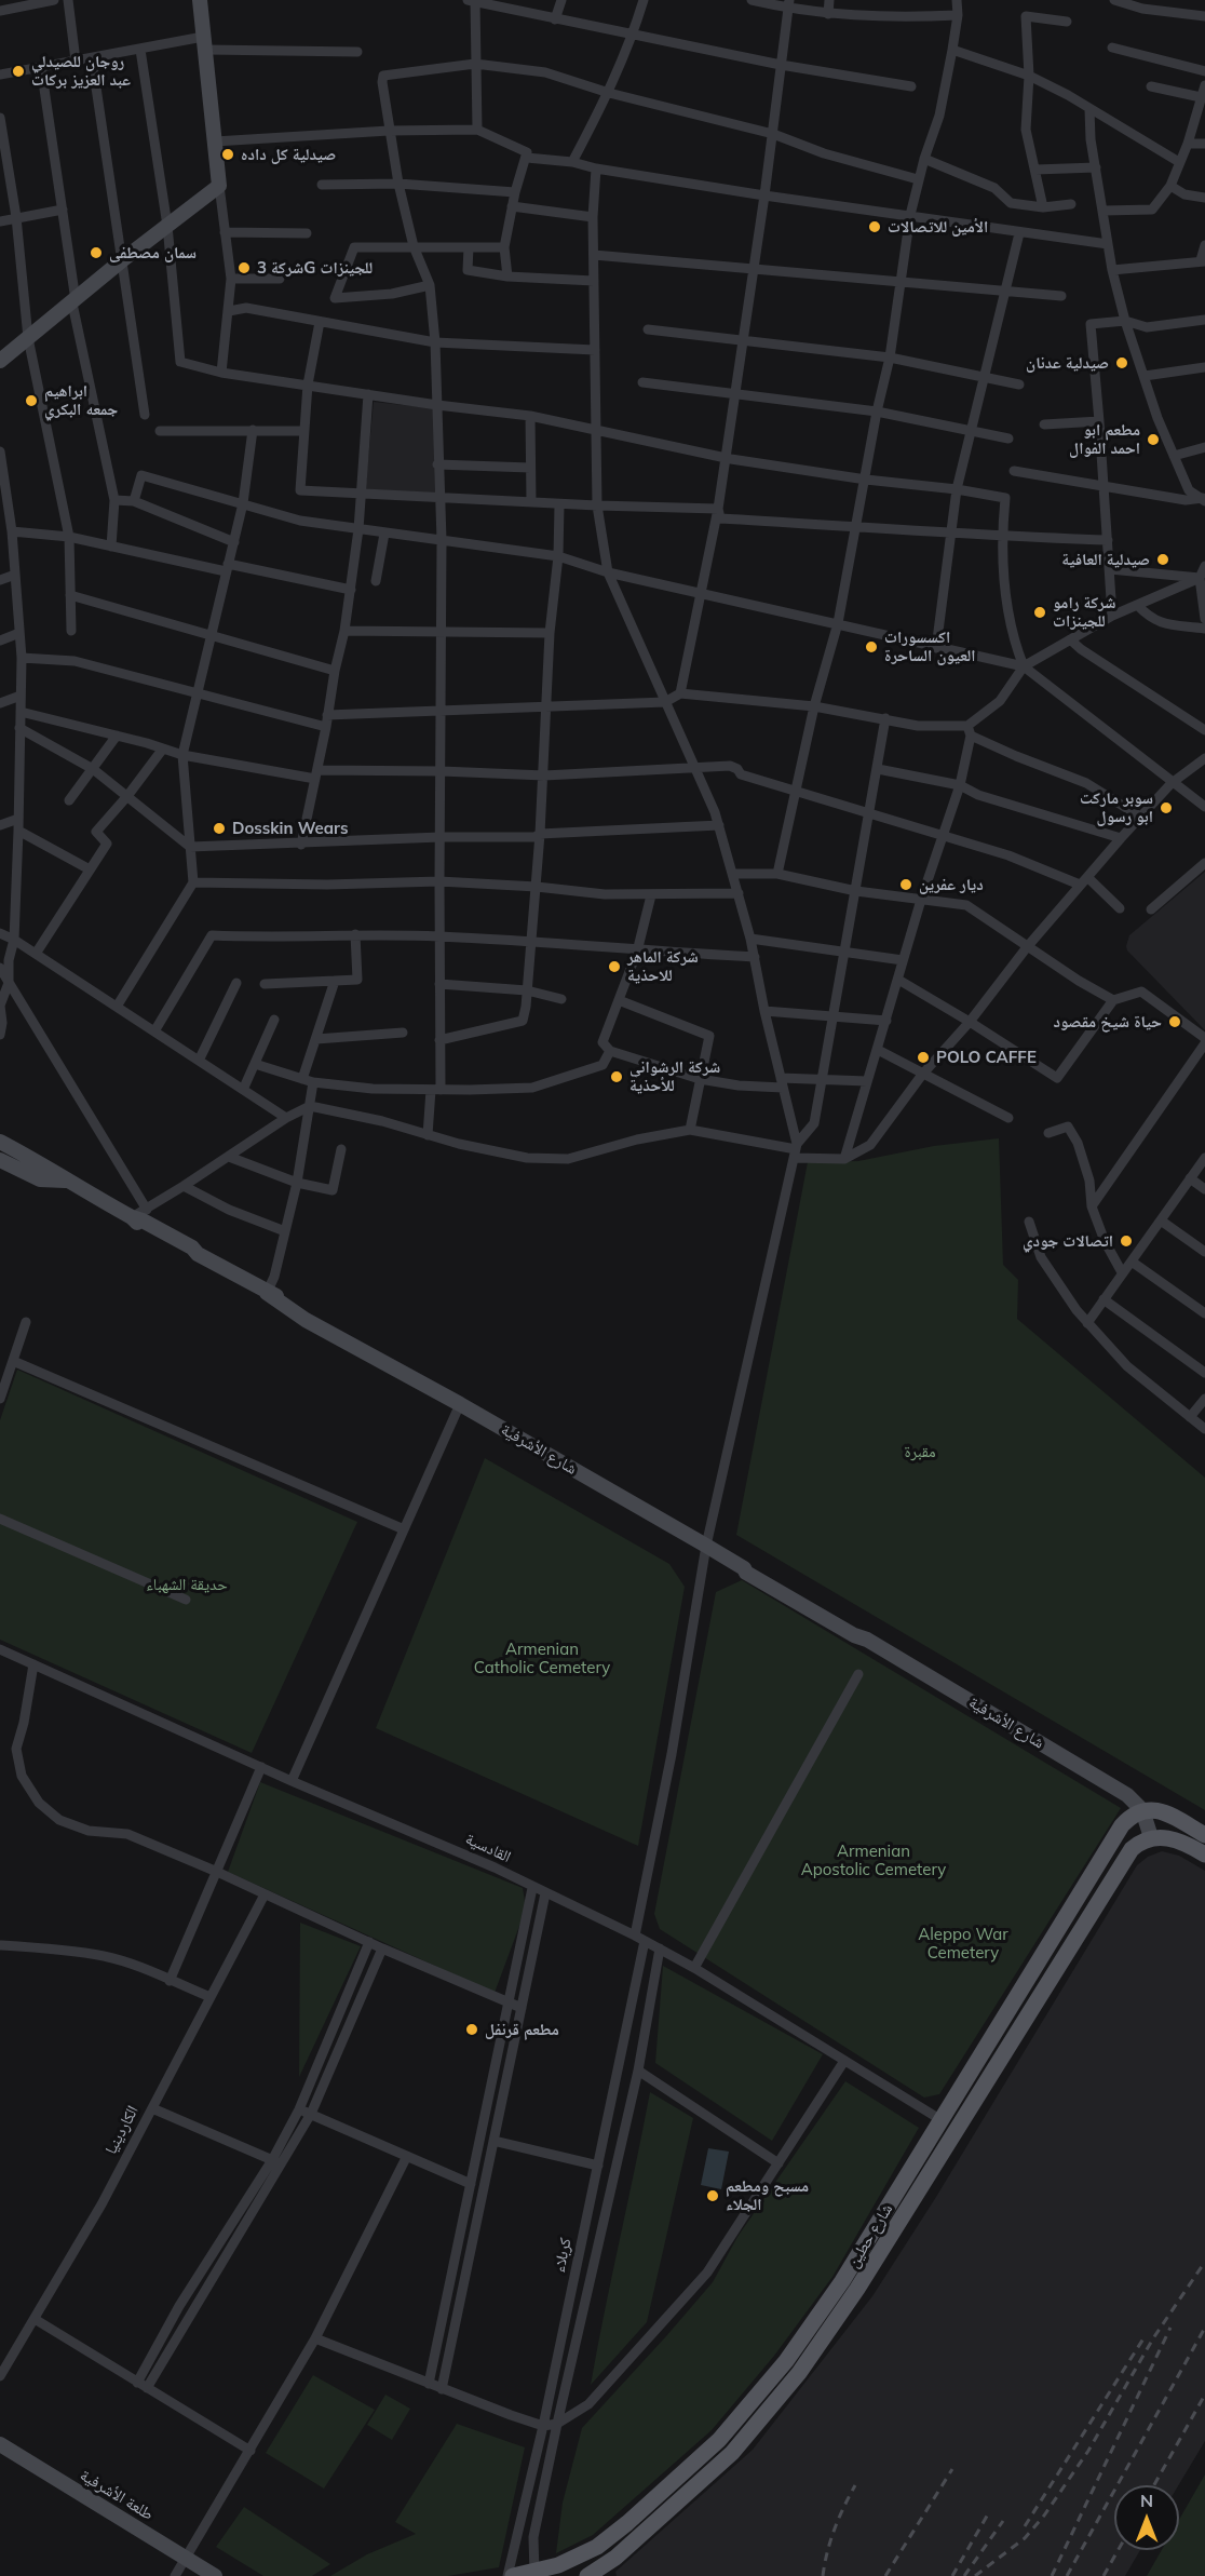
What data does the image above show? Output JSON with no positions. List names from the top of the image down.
{
  "streets": {
    "main road": ["شارع الأشرفية", "شارع حطين"],
    "street": [
      "القادسية",
      "الكاردينيا",
      "كربلاء",
      "طلعة الأشرفية"
    ]
  },
  "crossings": [
    ["شارع الأشرفية", "شارع حطين"],
    ["القادسية", "شارع حطين"],
    ["القادسية", "كربلاء"],
    ["شارع حطين", "كربلاء"]
  ],
  "parks": [
    "مقبرة",
    "حديقة الشهباء",
    "Armenian Catholic Cemetery",
    "Armenian Apostolic Cemetery",
    "Aleppo War Cemetery"
  ],
  "places": [
    "روجان للصيدلي عبد العزيز بركات",
    "صيدلية كل داده",
    "الأمين للاتصالات",
    "سمان مصطفى",
    "شركة 3G للجينزات",
    "صيدلية عدنان",
    "ابراهيم جمعه البكري",
    "مطعم ابو احمد الفوال",
    "صيدلية العافية",
    "شركة رامو للجينزات",
    "اكسسورات العيون الساحرة",
    "سوبر ماركت ابو رسول",
    "Dosskin Wears",
    "ديار عفرين",
    "شركة الماهر للاحذية",
    "حياة شيخ مقصود",
    "POLO CAFFE",
    "شركة الرشواني للأحذية",
    "اتصالات جودي",
    "مطعم قرنفل",
    "مسبح ومطعم الجلاء"
  ],
  "north": "top"
}
